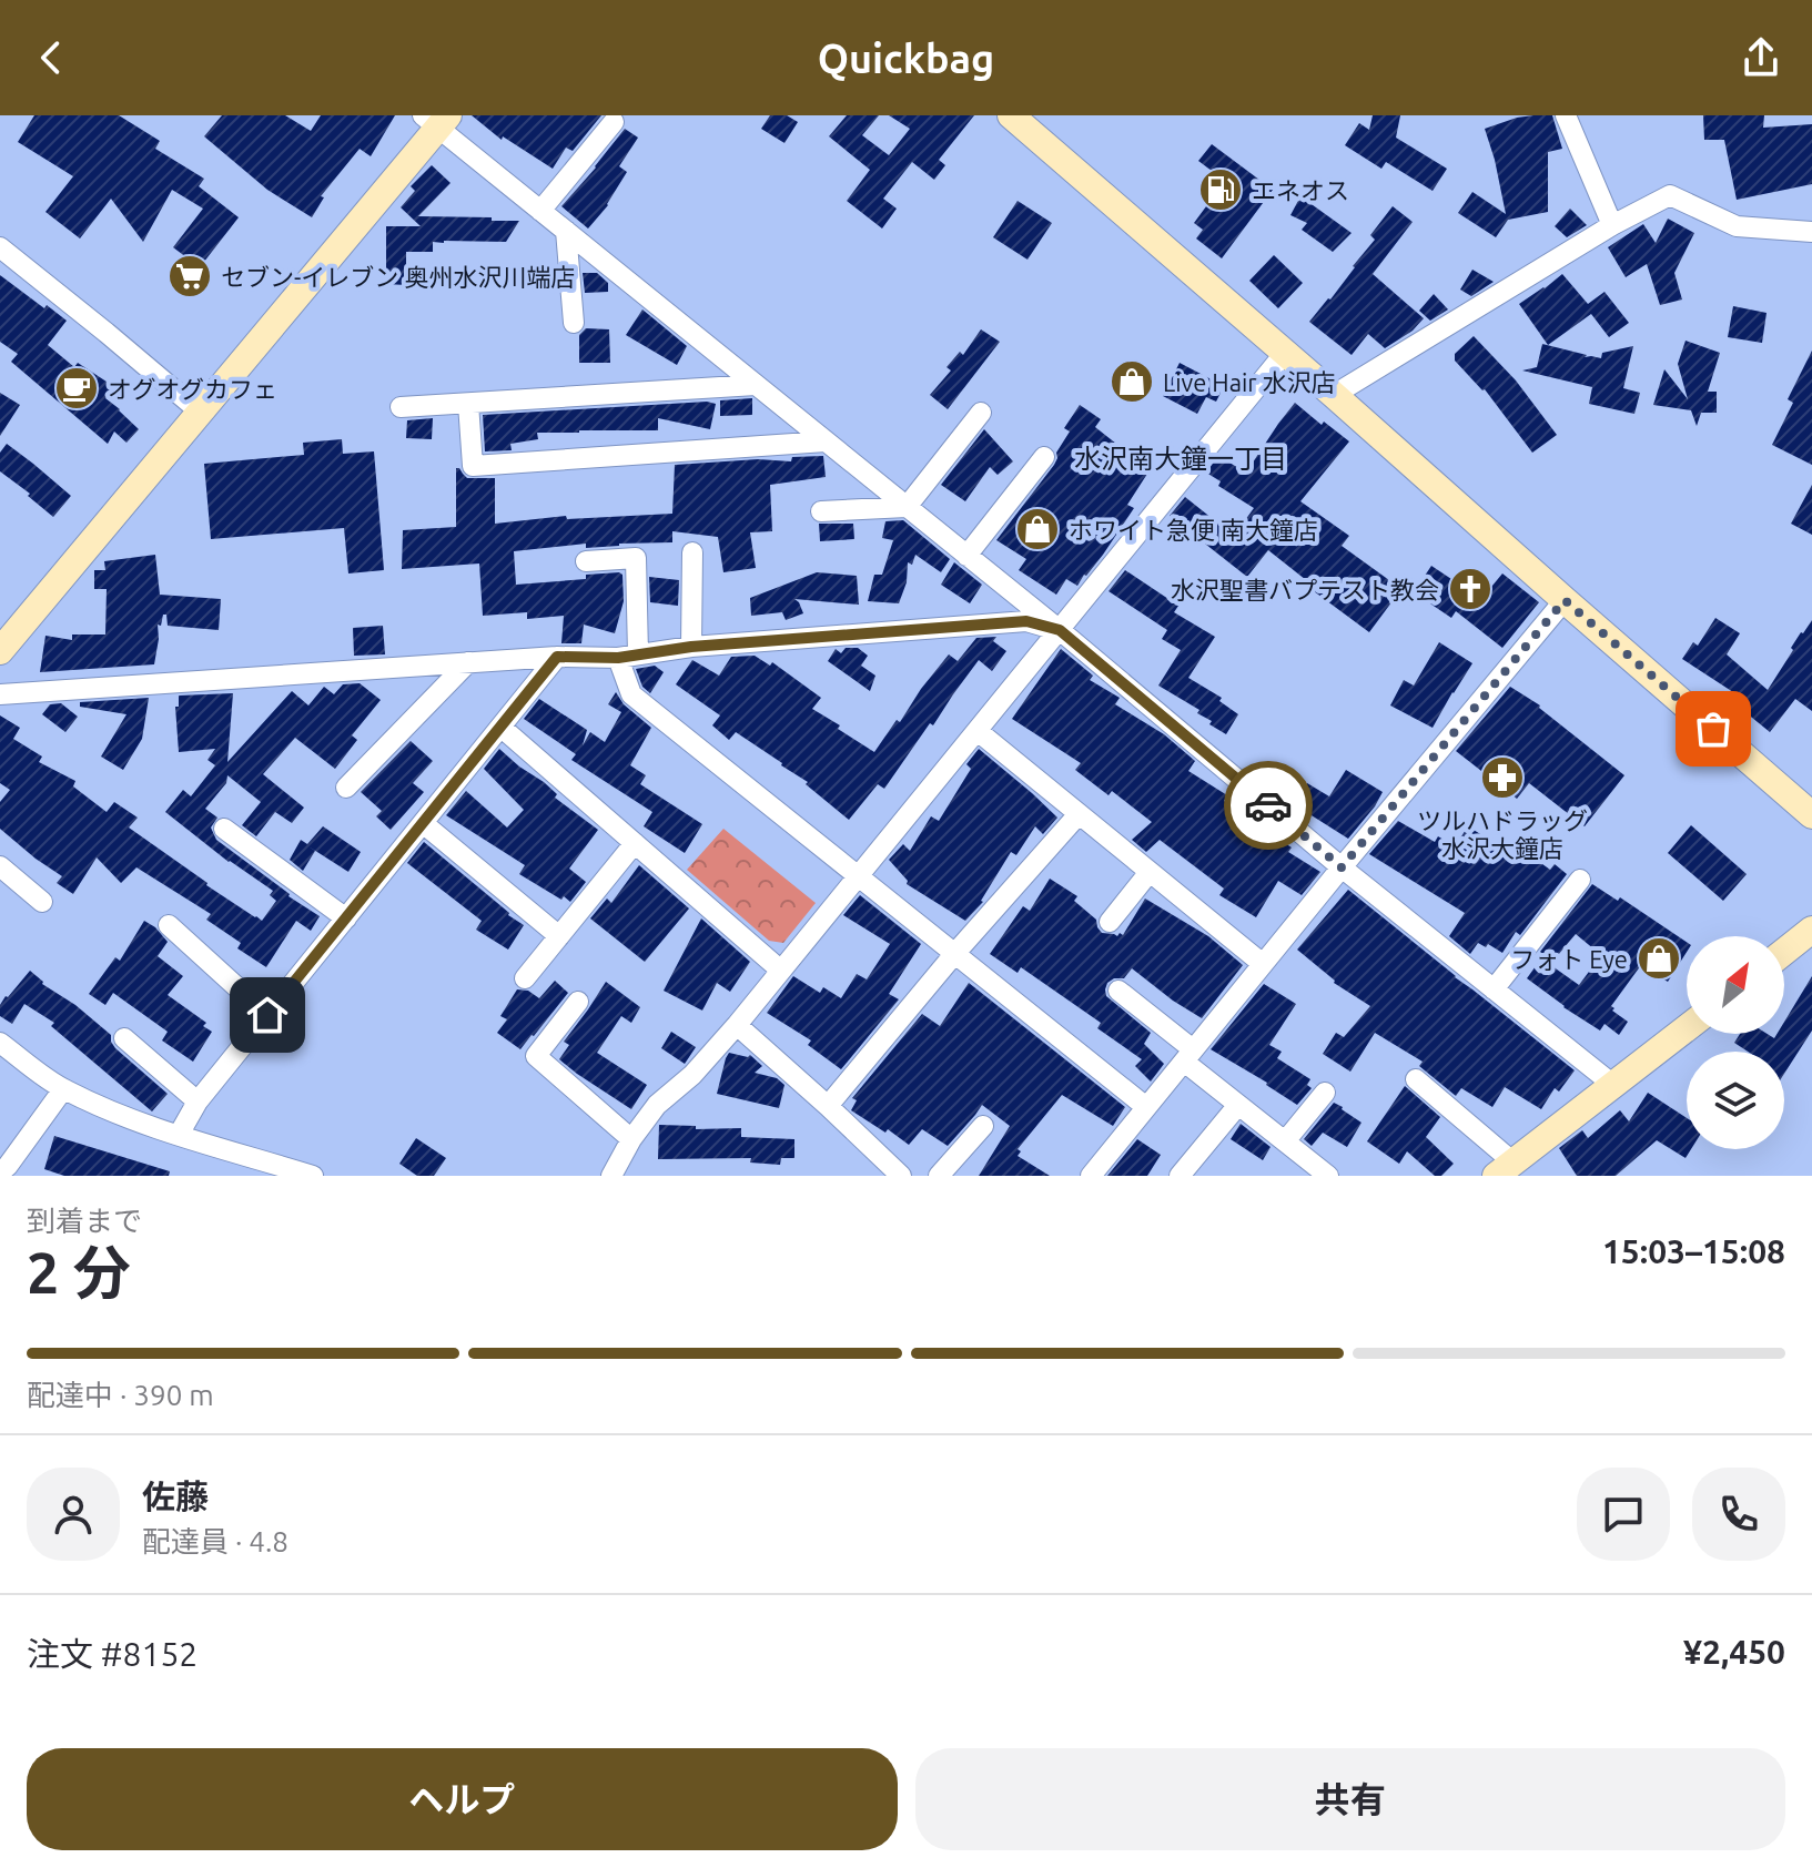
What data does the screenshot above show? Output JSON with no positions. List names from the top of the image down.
{
  "districts": ["水沢南大鐘一丁目"],
  "places": {
    "fuel station": ["エネオス"],
    "supermarket": ["セブン-イレブン 奥州水沢川端店"],
    "shop": ["Live Hair 水沢店", "ホワイト急便 南大鐘店", "フォト Eye"],
    "cafe": ["オグオグカフェ"],
    "church": ["水沢聖書バプテスト教会"],
    "pharmacy": ["ツルハドラッグ 水沢大鐘店"]
  },
  "north": "top right",
  "page": {
    "header": "Quickbag",
    "heading": ["2 分", "到着まで", "15:03–15:08"],
    "panel": [
      "佐藤",
      "配達員 · 4.8",
      "注文 #8152",
      "¥2,450"
    ],
    "bar": "配達中 · 390 m",
    "buttons": ["ヘルプ", "共有"]
  }
}
